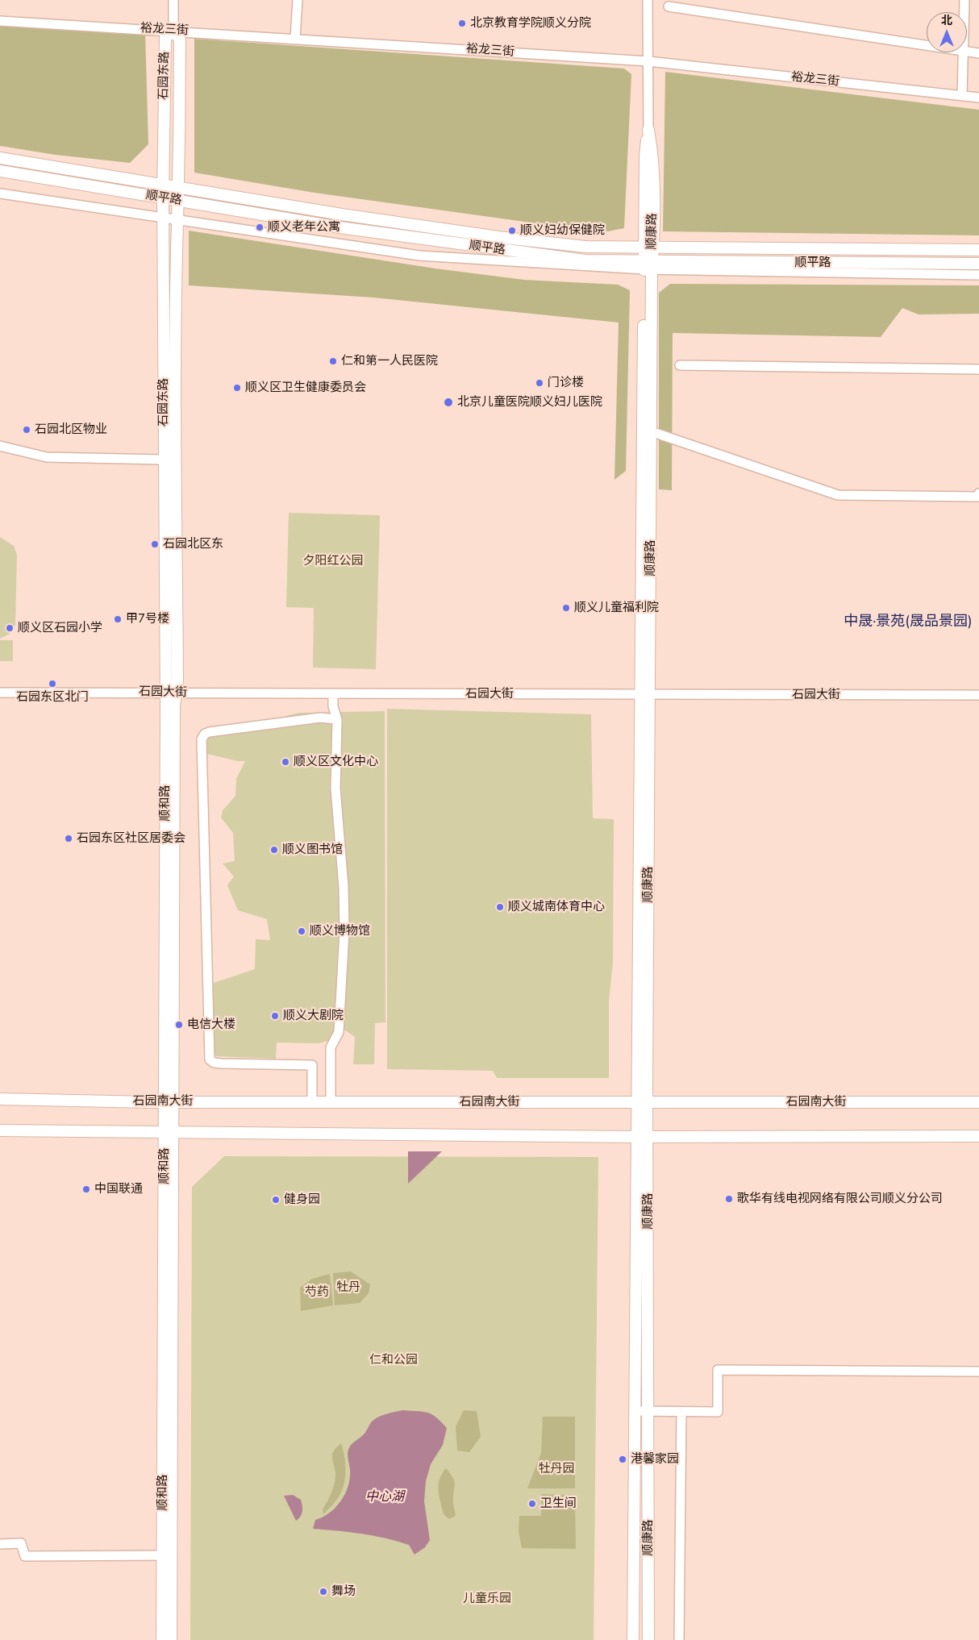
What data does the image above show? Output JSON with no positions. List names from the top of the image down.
{
  "streets": {
    "main road": [
      "石园东路",
      "顺平路",
      "顺康路",
      "顺和路",
      "石园南大街"
    ],
    "street": ["裕龙三街", "石园大街"]
  },
  "crossings": [
    ["裕龙三街", "石园东路"],
    ["裕龙三街", "顺康路"],
    ["石园东路", "顺平路"],
    ["石园东路", "石园大街"],
    ["石园东路", "顺和路"],
    ["顺平路", "顺康路"],
    ["顺康路", "石园大街"],
    ["顺康路", "石园南大街"],
    ["石园大街", "顺和路"],
    ["顺和路", "石园南大街"]
  ],
  "districts": ["中晟·景苑(晟品景园)"],
  "water": ["中心湖"],
  "parks": [
    "夕阳红公园",
    "牡丹",
    "芍药",
    "仁和公园",
    "牡丹园",
    "儿童乐园"
  ],
  "places": [
    "北京教育学院顺义分院",
    "顺义老年公寓",
    "顺义妇幼保健院",
    "仁和第一人民医院",
    "门诊楼",
    "顺义区卫生健康委员会",
    "北京儿童医院顺义妇儿医院",
    "石园北区物业",
    "石园北区东",
    "顺义儿童福利院",
    "甲7号楼",
    "顺义区石园小学",
    "石园东区北门",
    "顺义区文化中心",
    "石园东区社区居委会",
    "顺义图书馆",
    "顺义城南体育中心",
    "顺义博物馆",
    "顺义大剧院",
    "电信大楼",
    "中国联通",
    "歌华有线电视网络有限公司顺义分公司",
    "健身园",
    "港馨家园",
    "卫生间",
    "舞场"
  ],
  "north": "top"
}
